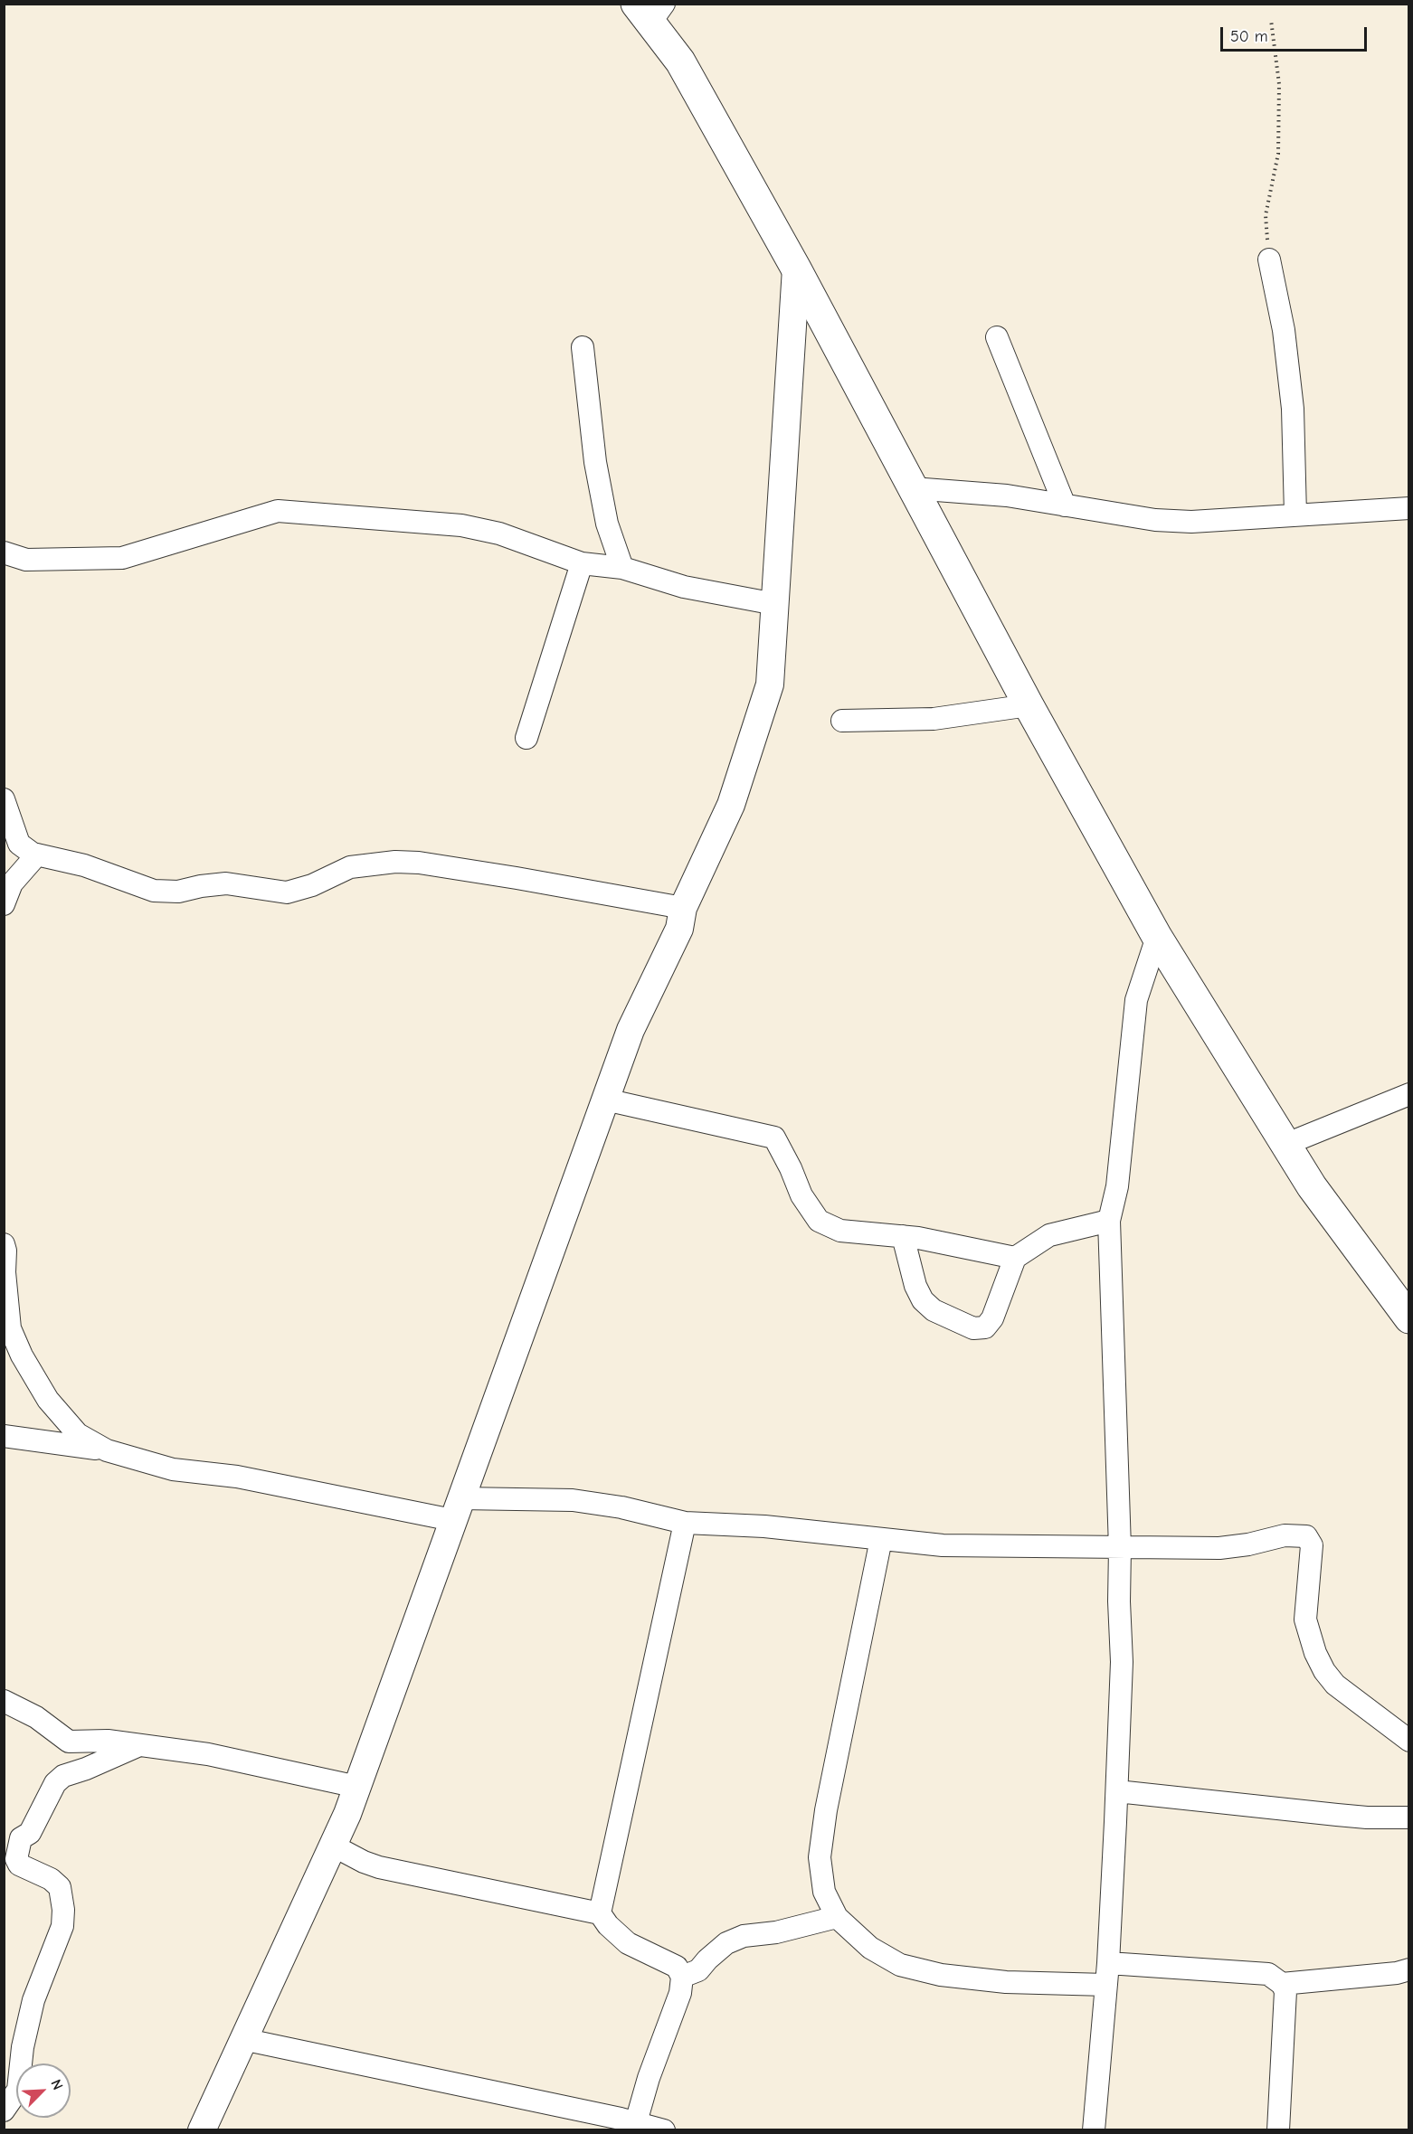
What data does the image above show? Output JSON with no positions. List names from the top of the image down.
{
  "scale_bar": "50 m",
  "north": "top right"
}
